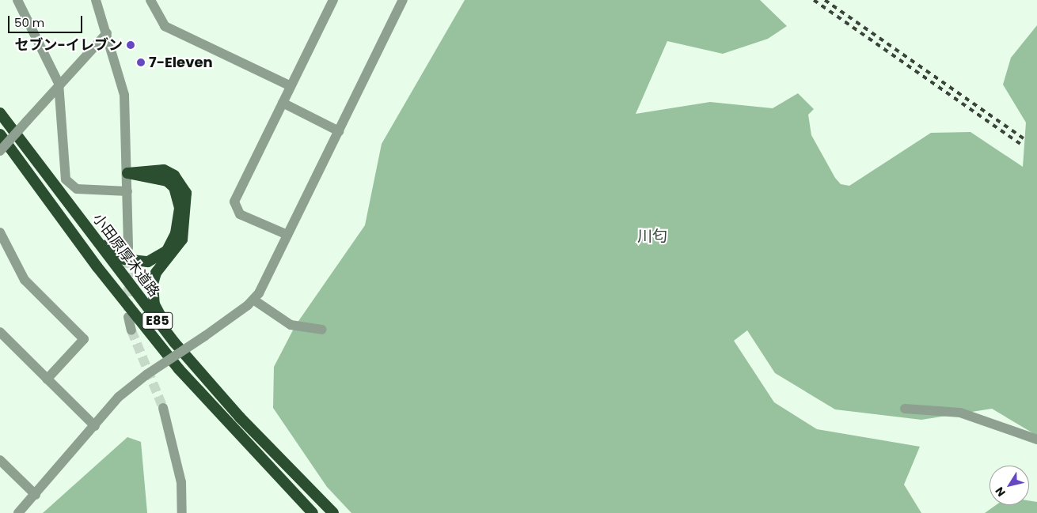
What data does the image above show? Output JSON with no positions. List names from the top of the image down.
{
  "streets": {
    "highway": ["小田原厚木道路", "E85"]
  },
  "districts": ["川匂"],
  "places": ["セブン-イレブン", "7-Eleven"],
  "scale_bar": "50 m",
  "north": "bottom left"
}
